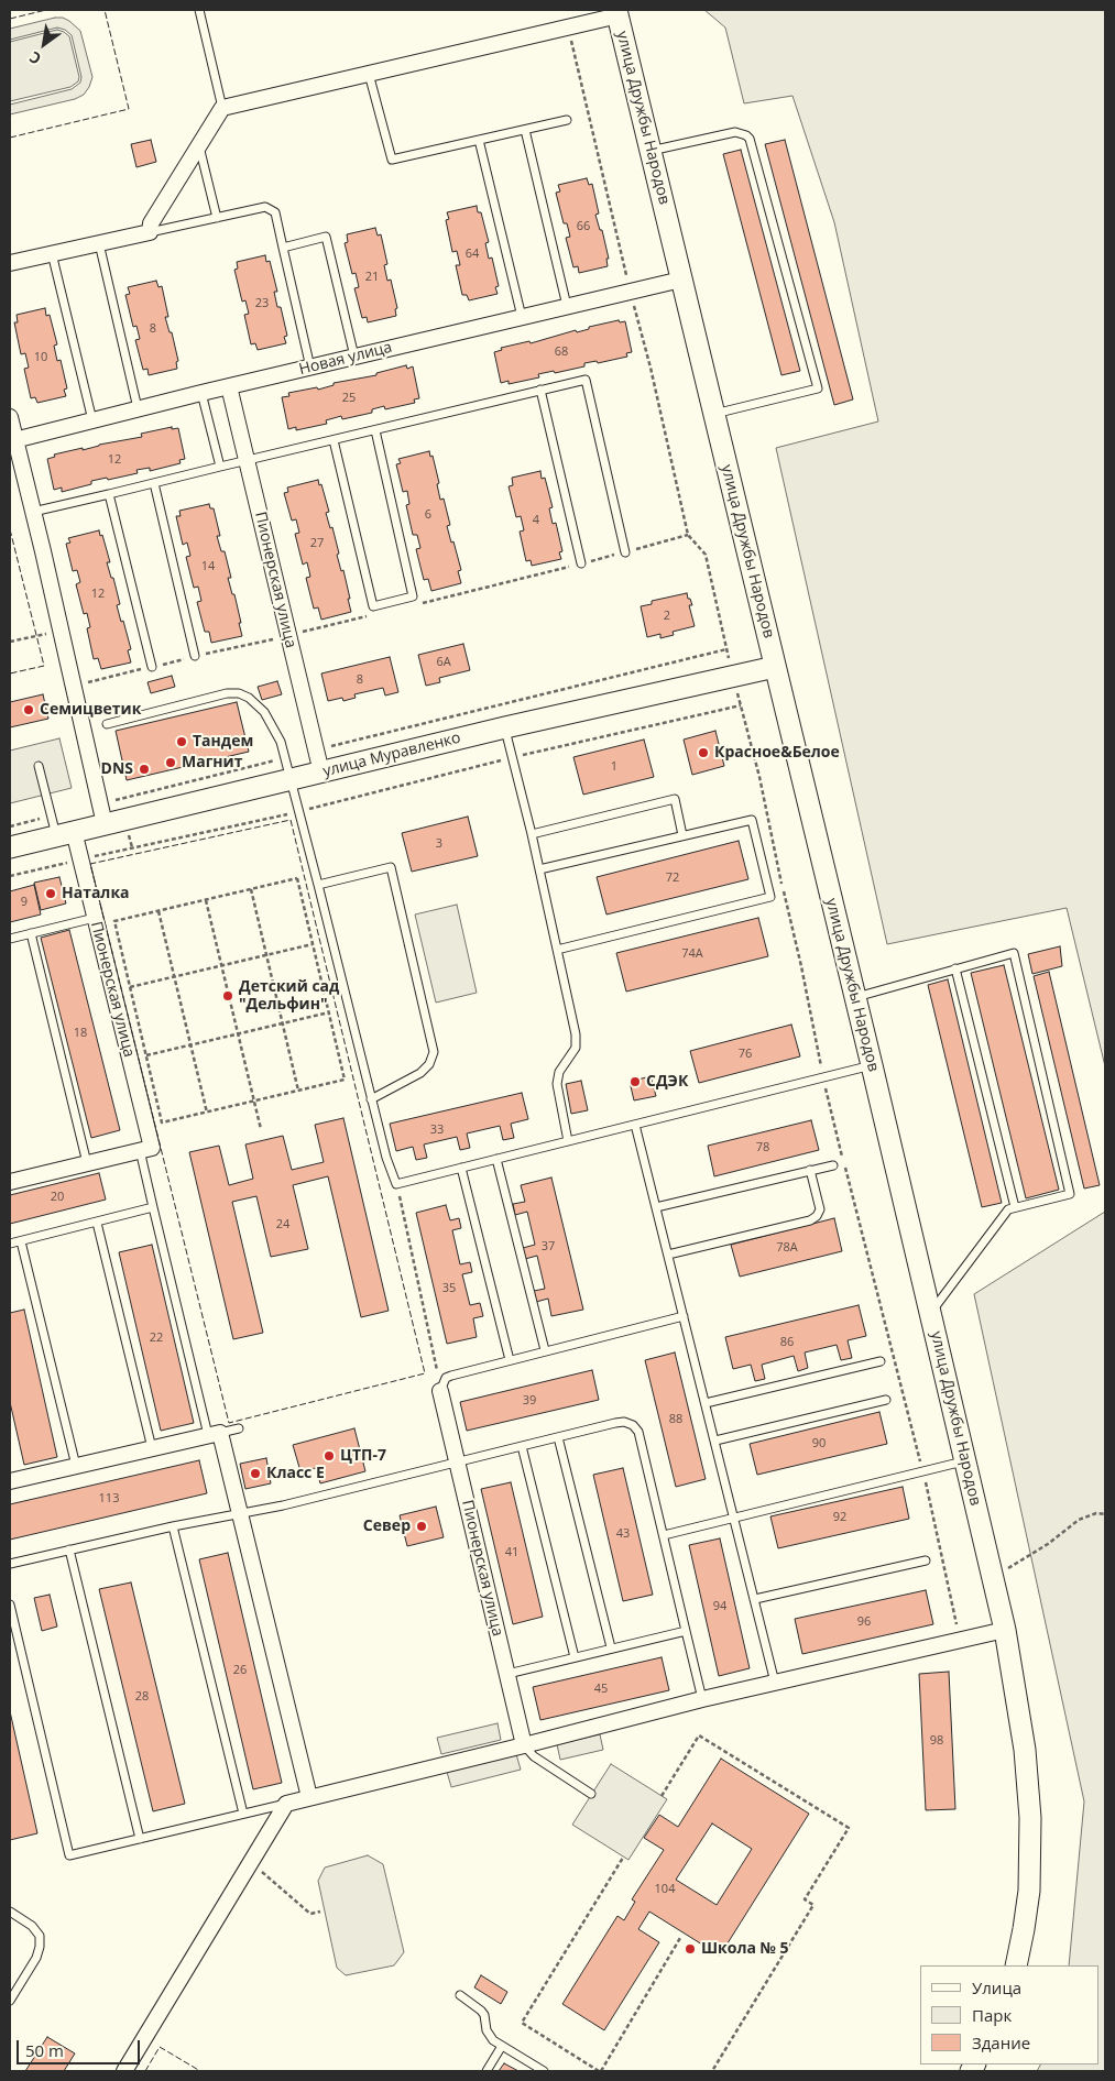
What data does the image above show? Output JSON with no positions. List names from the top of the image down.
{
  "streets": {
    "street": [
      "улица Дружбы Народов",
      "Новая улица",
      "Пионерская улица",
      "улица Муравленко"
    ]
  },
  "crossings": [
    ["улица Дружбы Народов", "Новая улица"],
    ["улица Дружбы Народов", "улица Муравленко"],
    ["Новая улица", "Пионерская улица"],
    ["Пионерская улица", "улица Муравленко"]
  ],
  "places": [
    "Семицветик",
    "Тандем",
    "Красное&Белое",
    "Магнит",
    "DNS",
    "Наталка",
    "Детский сад \"Дельфин\"",
    "СДЭК",
    "ЦТП-7",
    "Класс Е",
    "Север",
    "Школа № 5"
  ],
  "house_numbers": [
    "66",
    "64",
    "21",
    "23",
    "8",
    "68",
    "10",
    "25",
    "12",
    "6",
    "4",
    "27",
    "14",
    "12",
    "2",
    "6А",
    "8",
    "1",
    "3",
    "72",
    "9",
    "74А",
    "18",
    "76",
    "33",
    "78",
    "20",
    "24",
    "37",
    "78А",
    "35",
    "22",
    "86",
    "39",
    "88",
    "90",
    "113",
    "92",
    "43",
    "41",
    "94",
    "96",
    "26",
    "45",
    "28",
    "98",
    "104"
  ],
  "legend": ["Улица", "Парк", "Здание"],
  "scale_bar": "50 m",
  "north": "bottom left"
}
